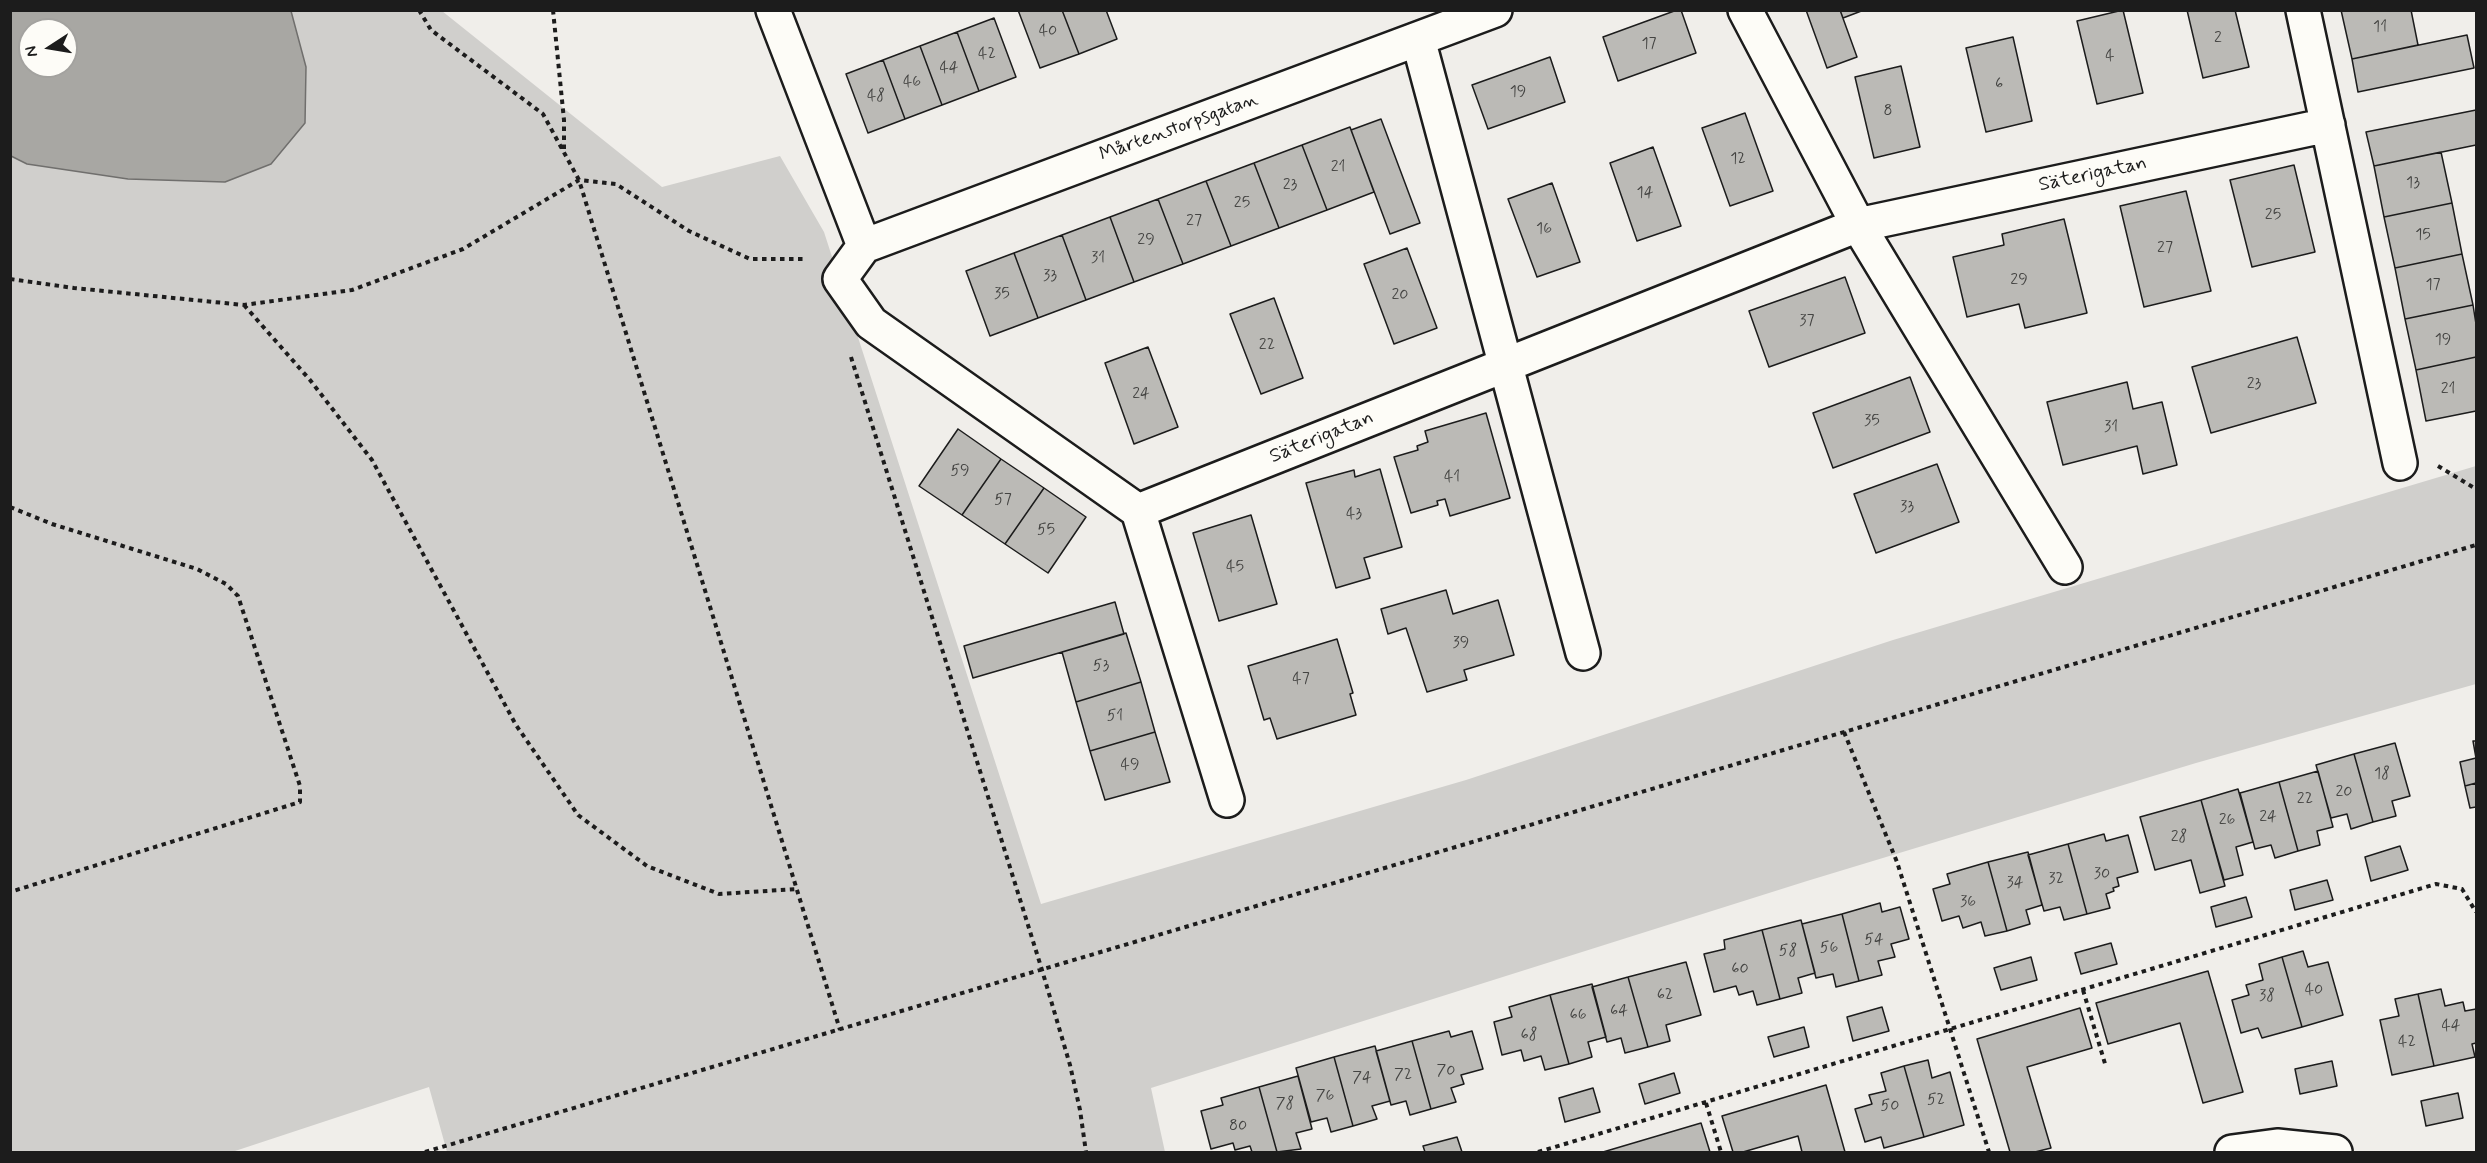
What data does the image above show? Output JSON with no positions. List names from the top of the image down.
{
  "streets": {
    "street": ["Mårtenstorpsgatan", "Säterigatan"]
  },
  "house_numbers": [
    "11",
    "40",
    "2",
    "17",
    "42",
    "4",
    "44",
    "46",
    "6",
    "19",
    "48",
    "8",
    "12",
    "21",
    "13",
    "23",
    "14",
    "25",
    "25",
    "27",
    "16",
    "15",
    "29",
    "27",
    "31",
    "33",
    "29",
    "17",
    "35",
    "20",
    "37",
    "19",
    "22",
    "23",
    "21",
    "24",
    "35",
    "31",
    "59",
    "41",
    "57",
    "33",
    "43",
    "55",
    "45",
    "39",
    "53",
    "47",
    "51",
    "49",
    "18",
    "20",
    "22",
    "24",
    "26",
    "28",
    "30",
    "32",
    "34",
    "36",
    "54",
    "56",
    "58",
    "60",
    "40",
    "62",
    "38",
    "64",
    "66",
    "44",
    "68",
    "42",
    "70",
    "72",
    "74",
    "76",
    "52",
    "78",
    "50",
    "80"
  ],
  "north": "left"
}
